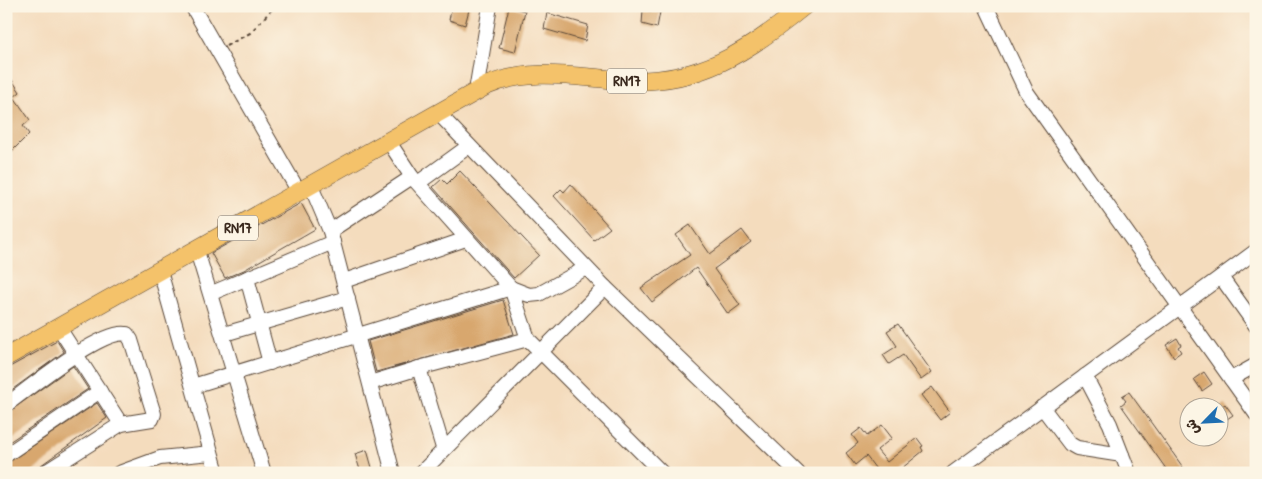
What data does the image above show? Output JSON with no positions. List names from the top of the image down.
{
  "streets": {
    "main road": ["RN17"]
  },
  "north": "bottom left"
}
